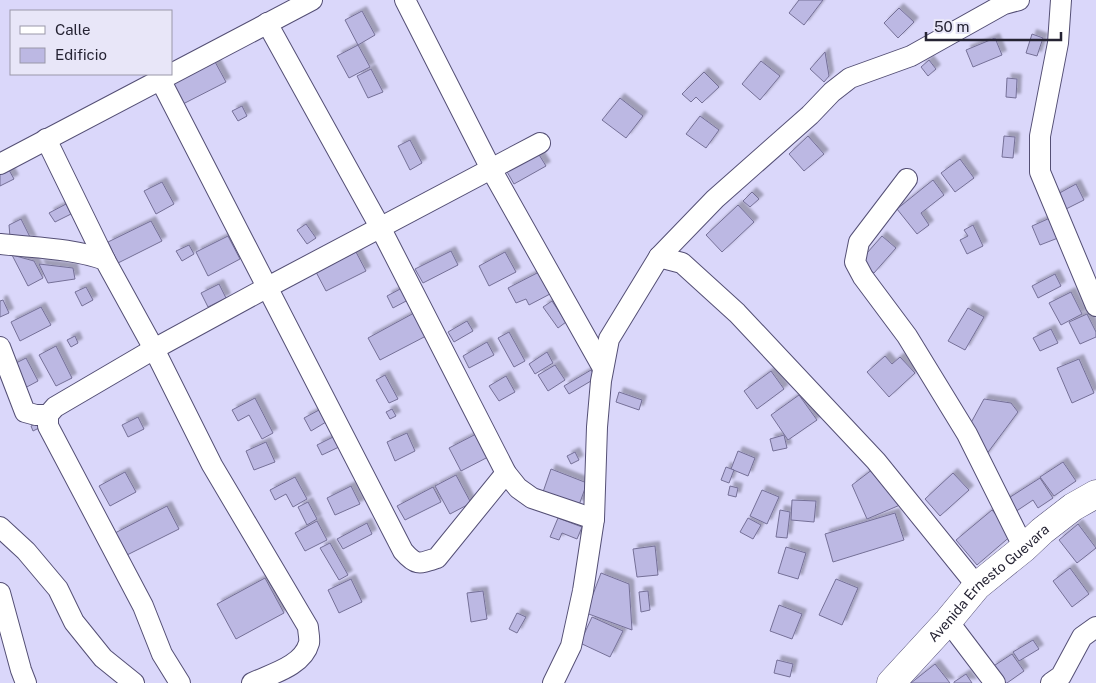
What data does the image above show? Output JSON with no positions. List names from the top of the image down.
{
  "streets": {
    "main road": ["Avenida Ernesto Guevara"]
  },
  "legend": ["Calle", "Edificio"],
  "scale_bar": "50 m"
}
